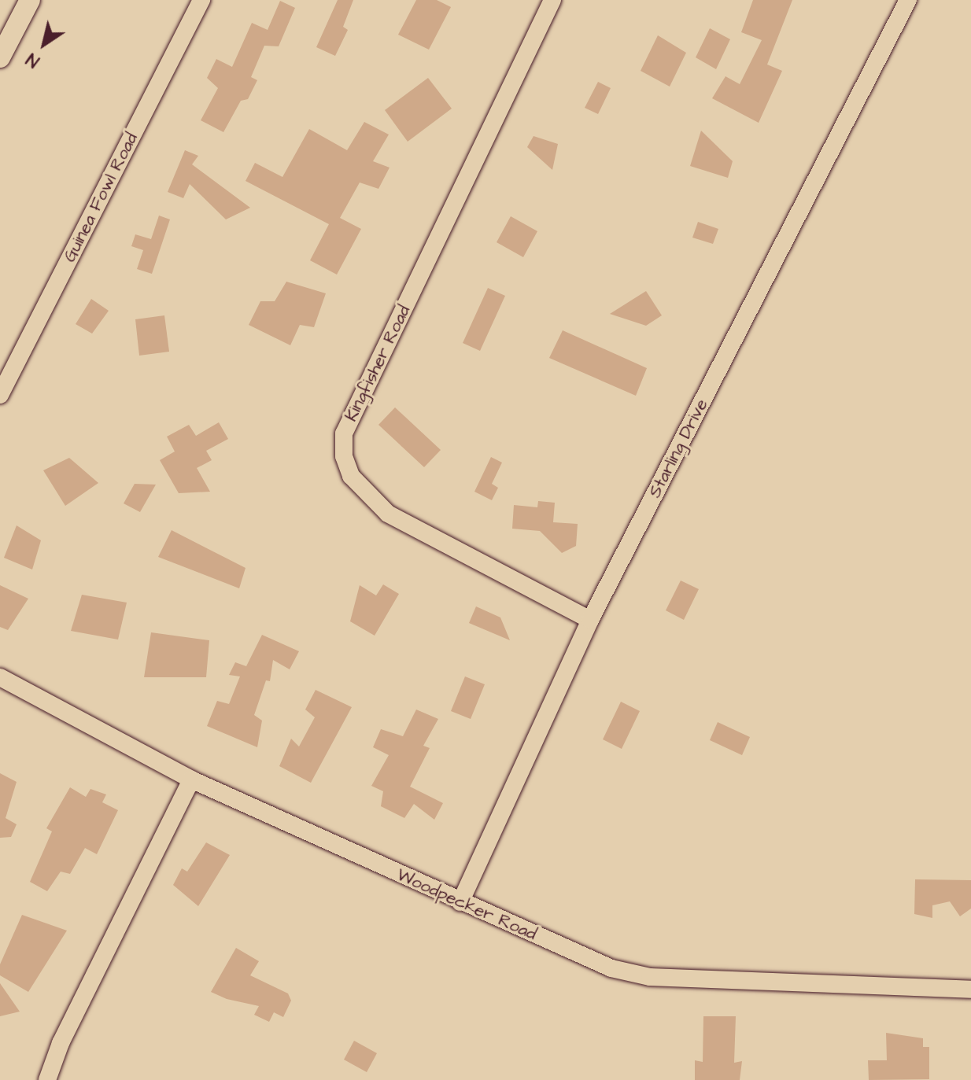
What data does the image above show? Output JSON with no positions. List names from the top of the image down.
{
  "streets": {
    "street": [
      "Guinea Fowl Road",
      "Kingfisher Road",
      "Starling Drive",
      "Woodpecker Road"
    ]
  },
  "crossings": [
    ["Kingfisher Road", "Starling Drive"],
    ["Starling Drive", "Woodpecker Road"]
  ],
  "north": "bottom left"
}
